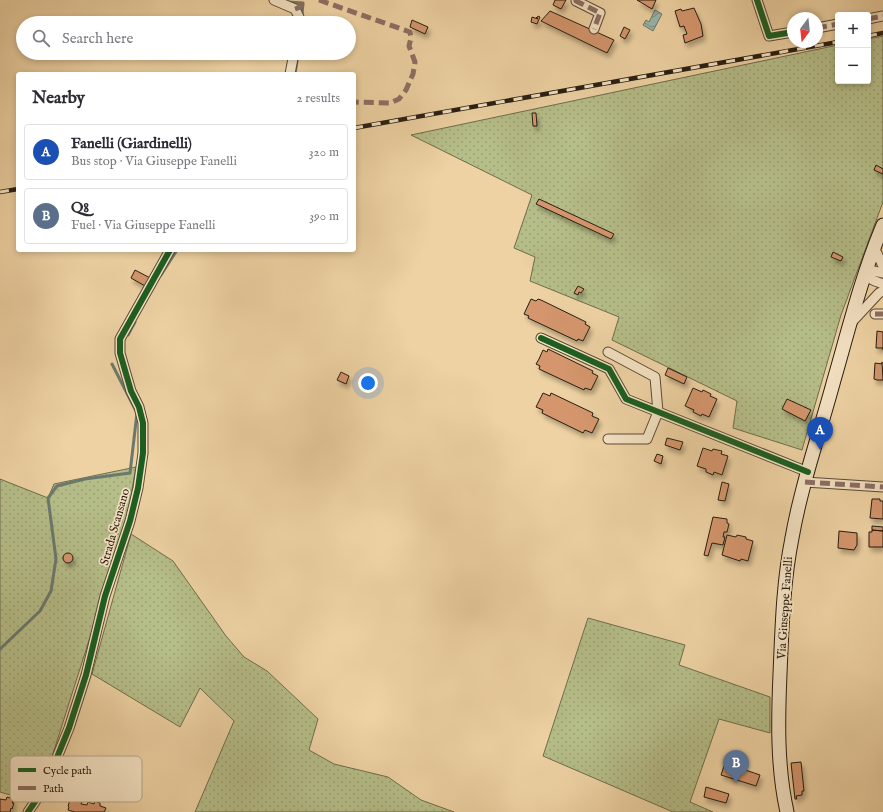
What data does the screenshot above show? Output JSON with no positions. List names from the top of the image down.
{
  "streets": {
    "main road": ["Via Giuseppe Fanelli"],
    "street": ["Strada Scansano"]
  },
  "legend": ["Cycle path", "Path"],
  "north": "bottom",
  "page": {
    "map_buttons": ["+", "−"],
    "search": "Search here",
    "heading": ["Nearby", "2 results"],
    "list": [
      {
        "mark": "A",
        "name": "Fanelli (Giardinelli)",
        "note": "Bus stop · Via Giuseppe Fanelli",
        "value": "320 m"
      },
      {
        "mark": "B",
        "name": "Q8",
        "note": "Fuel · Via Giuseppe Fanelli",
        "value": "390 m"
      }
    ],
    "pins": ["A", "B"]
  }
}
